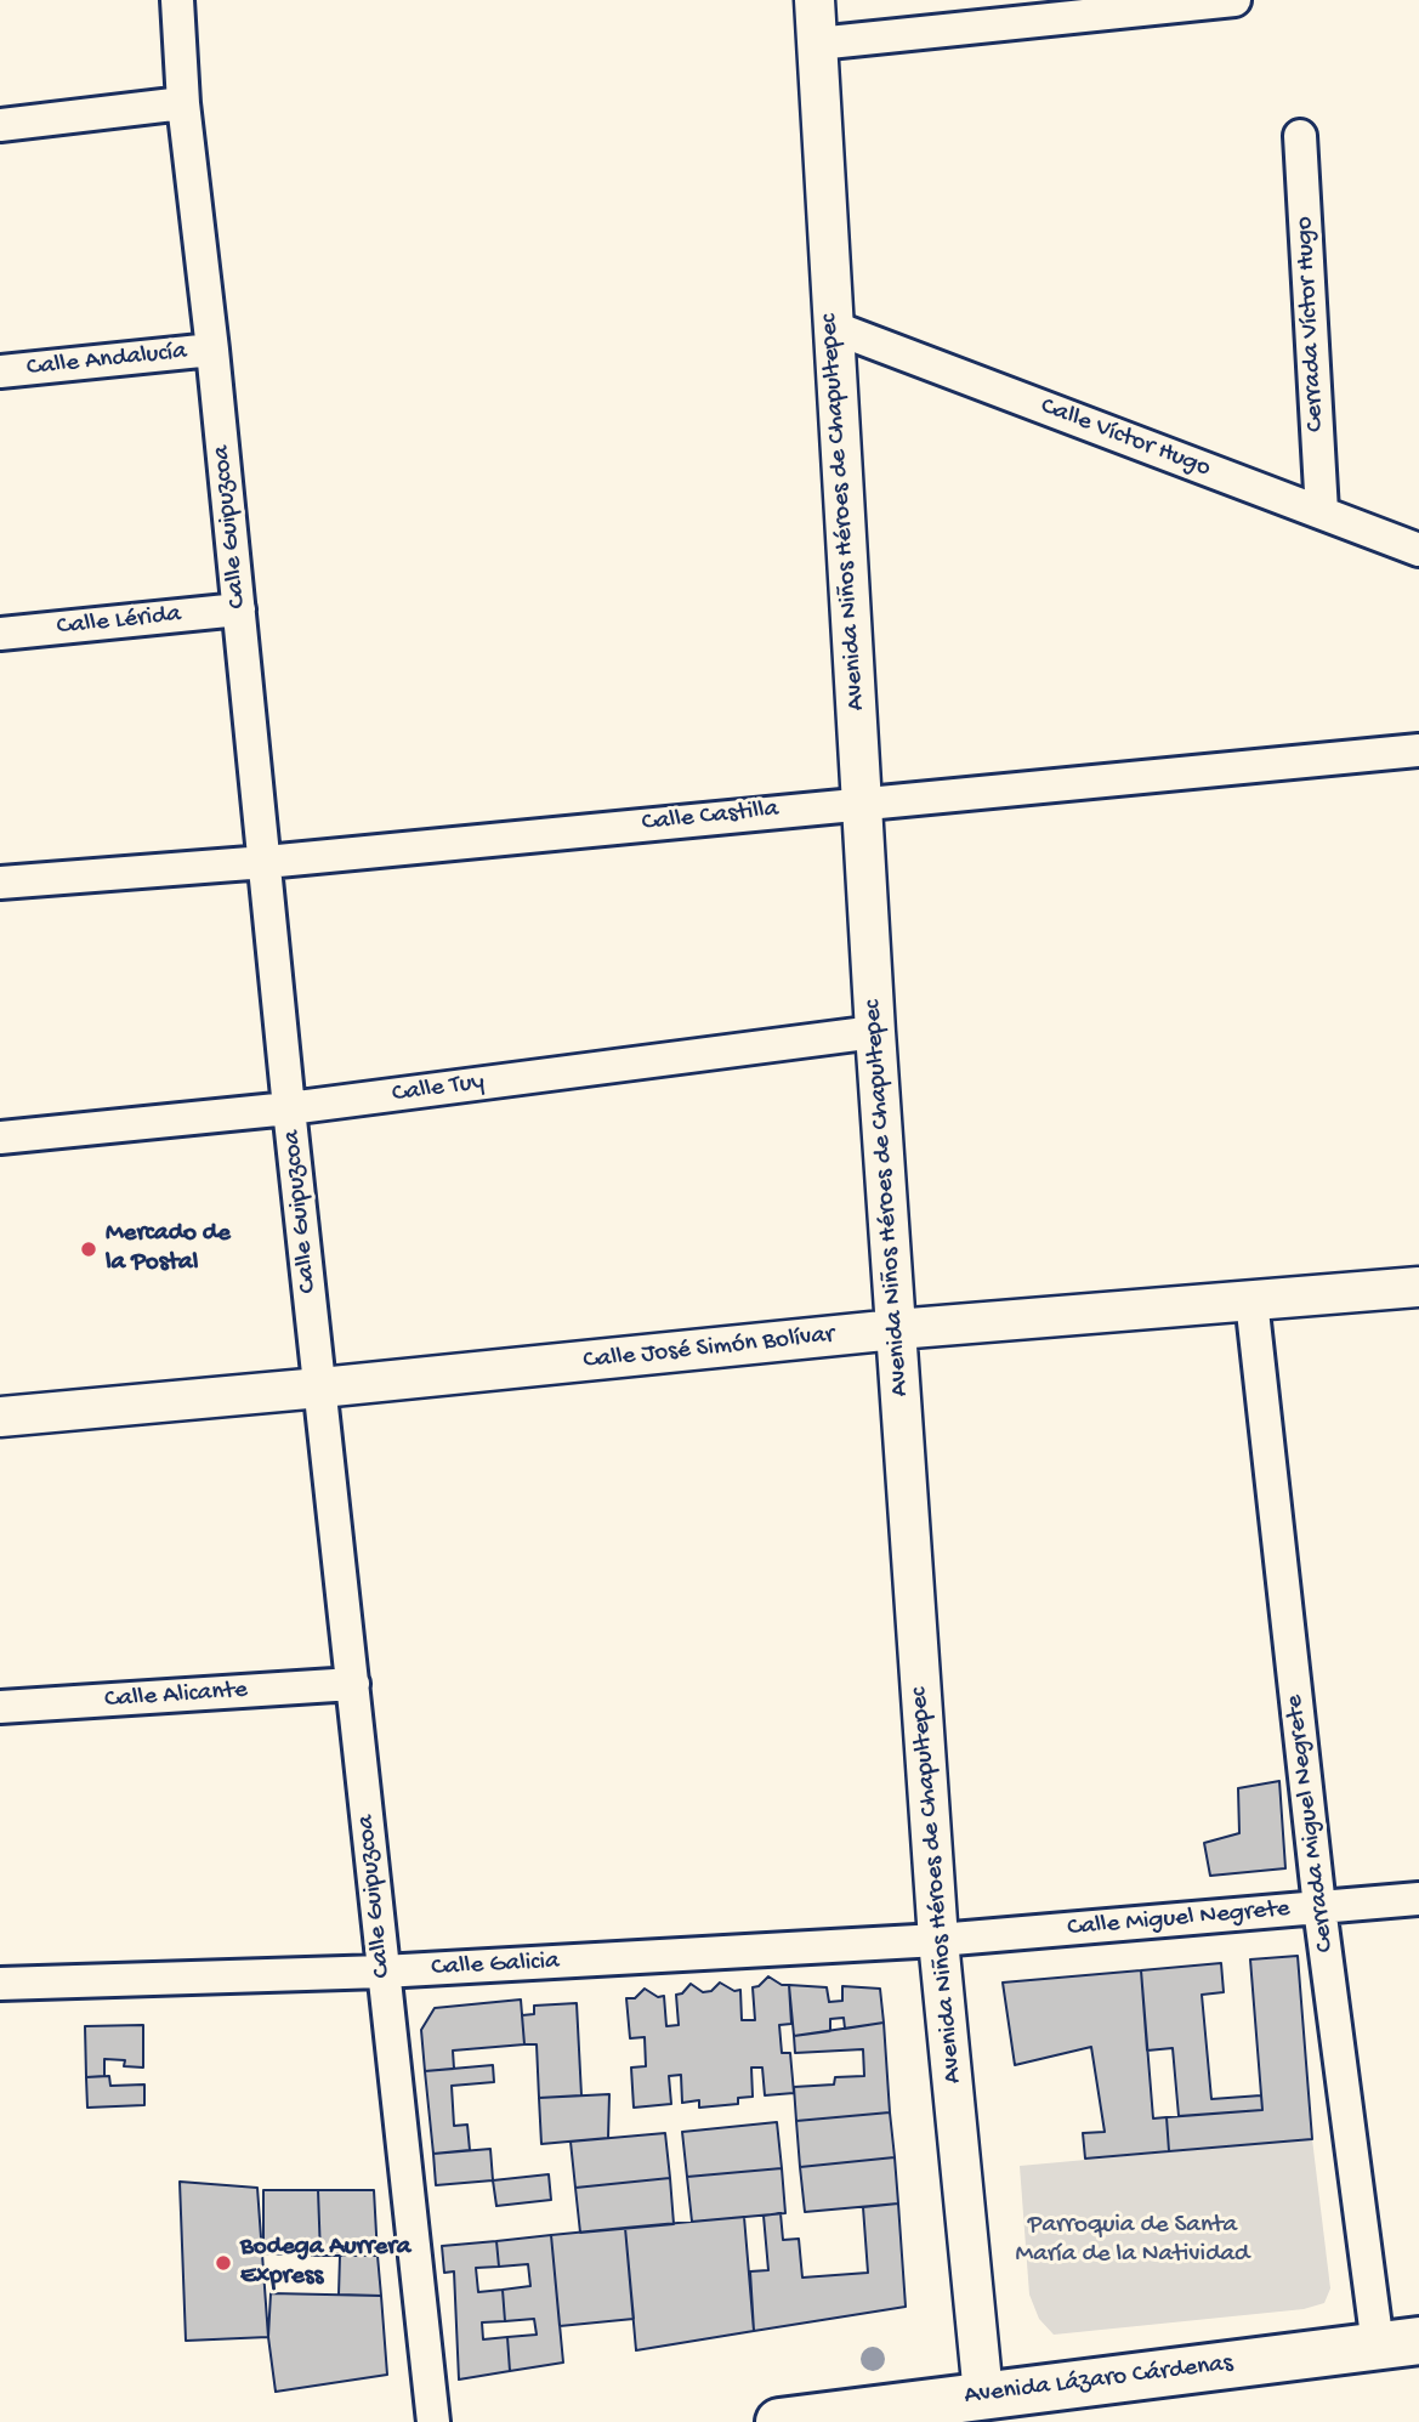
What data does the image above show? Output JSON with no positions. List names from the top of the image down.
{
  "streets": {
    "main road": ["Avenida Lázaro Cárdenas"],
    "street": [
      "Cerrada Víctor Hugo",
      "Calle Andalucía",
      "Calle Víctor Hugo",
      "Avenida Niños Héroes de Chapultepec",
      "Calle Guipuzcoa",
      "Calle Lérida",
      "Calle Castilla",
      "Calle Tuy",
      "Calle José Simón Bolívar",
      "Calle Alicante",
      "Cerrada Miguel Negrete",
      "Calle Miguel Negrete",
      "Calle Galicia"
    ]
  },
  "crossings": [
    ["Cerrada Víctor Hugo", "Calle Víctor Hugo"],
    ["Calle Andalucía", "Calle Guipuzcoa"],
    ["Calle Víctor Hugo", "Avenida Niños Héroes de Chapultepec"],
    ["Avenida Niños Héroes de Chapultepec", "Calle Castilla"],
    ["Avenida Niños Héroes de Chapultepec", "Calle Tuy"],
    ["Avenida Niños Héroes de Chapultepec", "Calle José Simón Bolívar"],
    ["Avenida Niños Héroes de Chapultepec", "Calle Miguel Negrete"],
    ["Avenida Niños Héroes de Chapultepec", "Calle Galicia"],
    ["Avenida Niños Héroes de Chapultepec", "Avenida Lázaro Cárdenas"],
    ["Calle Guipuzcoa", "Calle Lérida"],
    ["Calle Guipuzcoa", "Calle Castilla"],
    ["Calle Guipuzcoa", "Calle Tuy"],
    ["Calle Guipuzcoa", "Calle José Simón Bolívar"],
    ["Calle Guipuzcoa", "Calle Alicante"],
    ["Calle Guipuzcoa", "Calle Galicia"],
    ["Calle José Simón Bolívar", "Cerrada Miguel Negrete"],
    ["Cerrada Miguel Negrete", "Calle Miguel Negrete"],
    ["Cerrada Miguel Negrete", "Avenida Lázaro Cárdenas"],
    ["Calle Miguel Negrete", "Calle Galicia"]
  ],
  "parks": ["Parroquia de Santa María de la Natividad"],
  "places": ["Mercado de la Postal", "Bodega Aurrera Express"]
}
